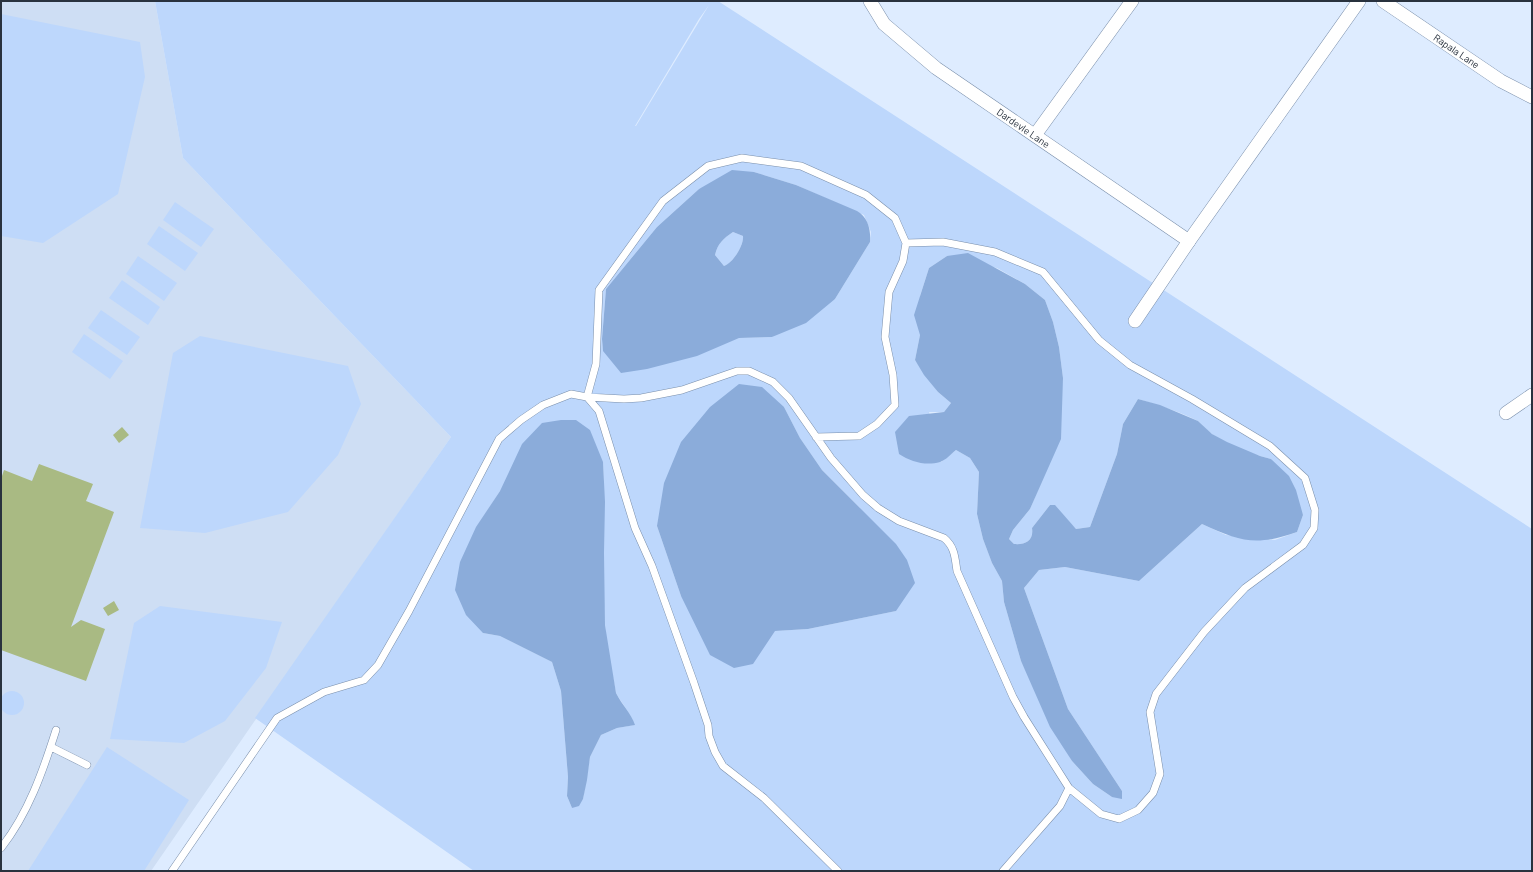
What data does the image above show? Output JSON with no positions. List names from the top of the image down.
{
  "streets": {
    "street": ["Rapala Lane", "Dardevle Lane"]
  }
}
